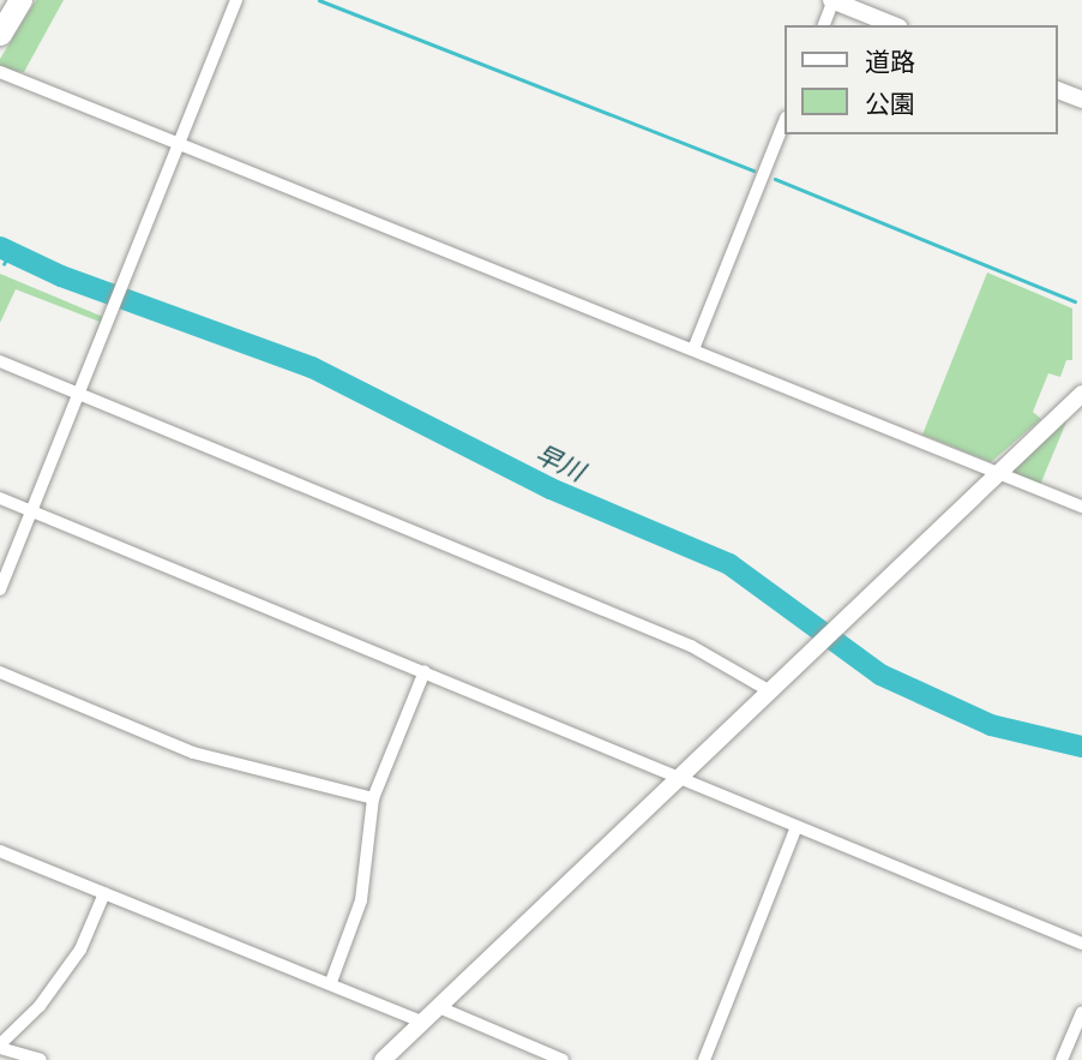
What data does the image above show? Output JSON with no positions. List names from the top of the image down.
{
  "water": ["早川"],
  "legend": ["道路", "公園"]
}
